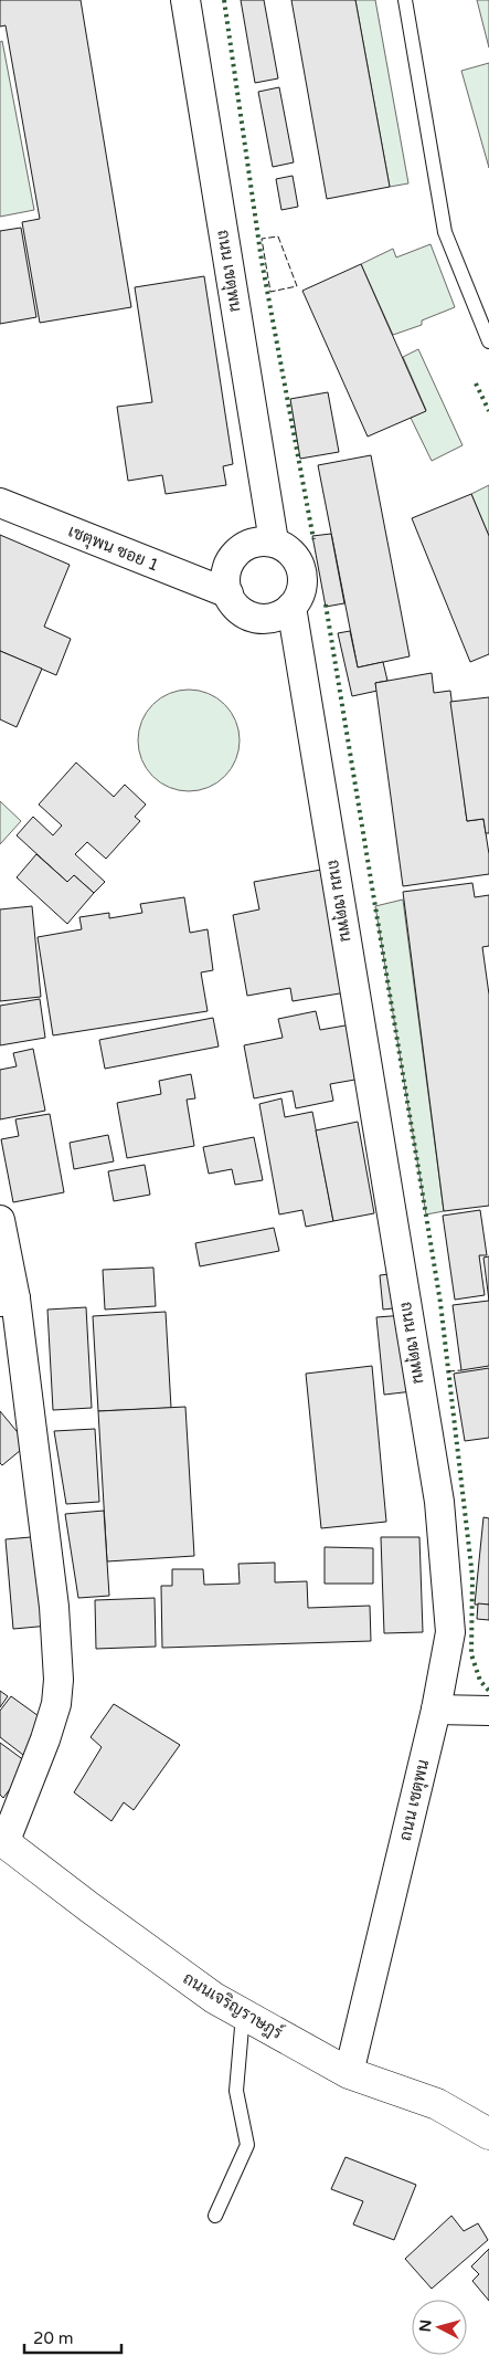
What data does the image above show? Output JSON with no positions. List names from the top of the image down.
{
  "streets": {
    "main road": ["ถนนเจริญราษฎร์"],
    "street": ["ถนน เชตุพน", "เชตุพน ซอย 1"]
  },
  "crossings": [
    ["ถนน เชตุพน", "เชตุพน ซอย 1"],
    ["ถนน เชตุพน", "ถนนเจริญราษฎร์"]
  ],
  "scale_bar": "20 m",
  "north": "left"
}
